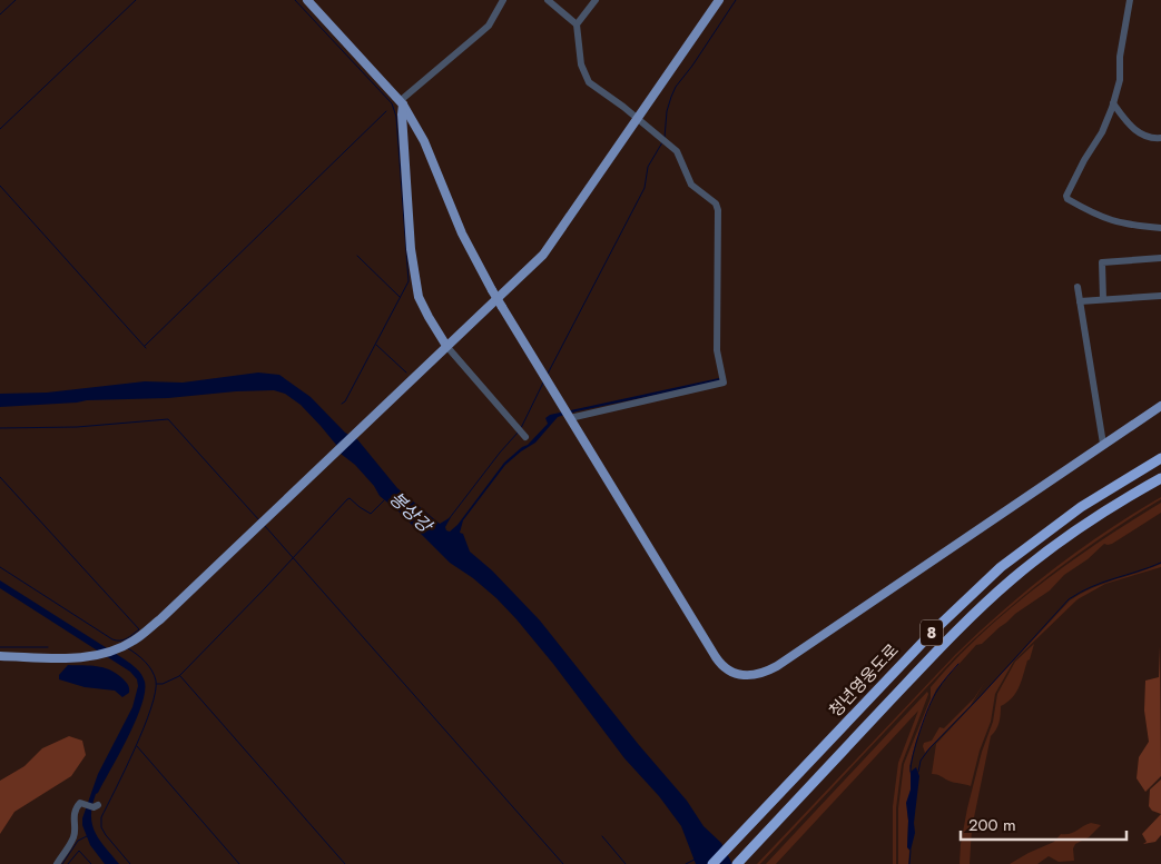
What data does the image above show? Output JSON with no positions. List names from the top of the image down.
{
  "streets": {
    "highway": ["8", "청년영웅도로"]
  },
  "water": ["봉상강"],
  "scale_bar": "200 m"
}
